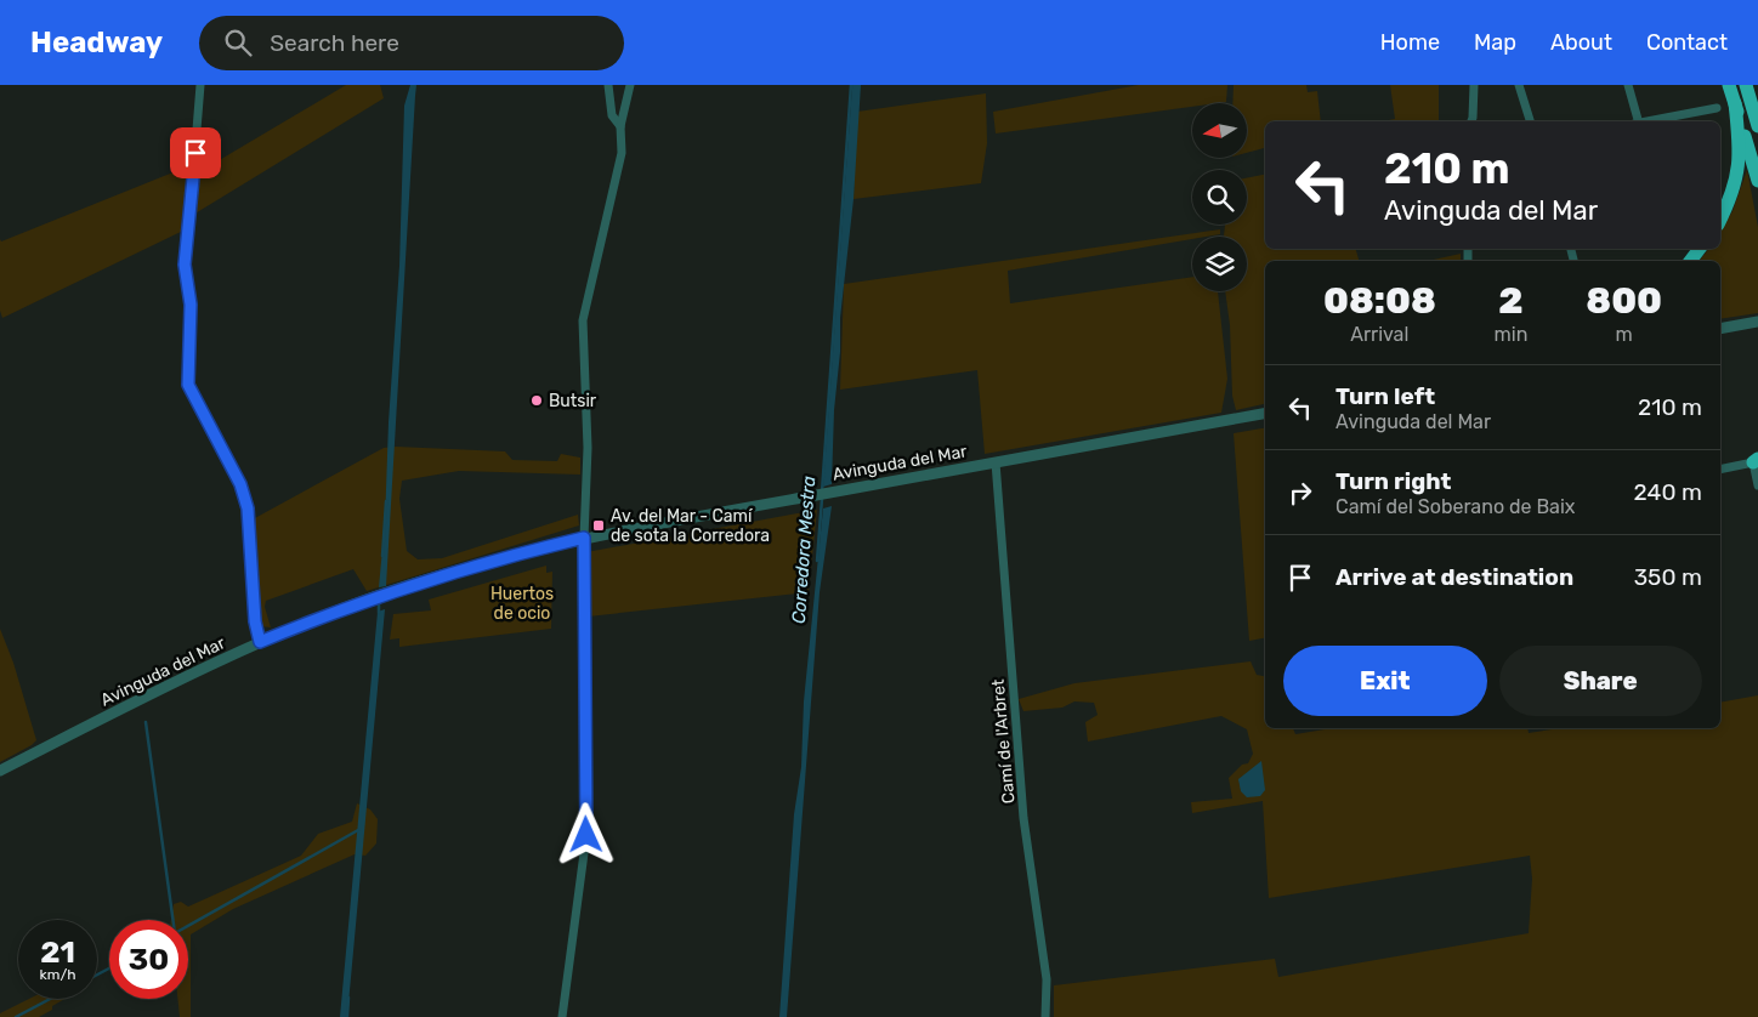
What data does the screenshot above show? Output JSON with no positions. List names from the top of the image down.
{
  "streets": {
    "street": ["Avinguda del Mar", "Camí de l'Arbret"]
  },
  "crossings": [
    ["Avinguda del Mar", "Camí de l'Arbret"]
  ],
  "water": ["Corredora Mestra"],
  "parks": ["Huertos de ocio"],
  "places": {
    "other": ["Butsir"],
    "transit": ["Av. del Mar - Camí de sota la Corredora"]
  },
  "north": "left",
  "page": {
    "header": "Headway",
    "search": "Search here",
    "nav": [
      "Home",
      "Map",
      "About",
      "Contact"
    ],
    "turn": ["210 m", "Avinguda del Mar"],
    "eta": [
      "08:08",
      "Arrival",
      "2",
      "min",
      "800",
      "m"
    ],
    "list": [
      {
        "name": "Turn left",
        "note": "Avinguda del Mar",
        "value": "210 m"
      },
      {
        "name": "Turn right",
        "note": "Camí del Soberano de Baix",
        "value": "240 m"
      },
      {
        "name": "Arrive at destination",
        "value": "350 m"
      }
    ],
    "buttons": ["Exit", "Share"],
    "speed": "21 km/h",
    "limit": "30"
  }
}
